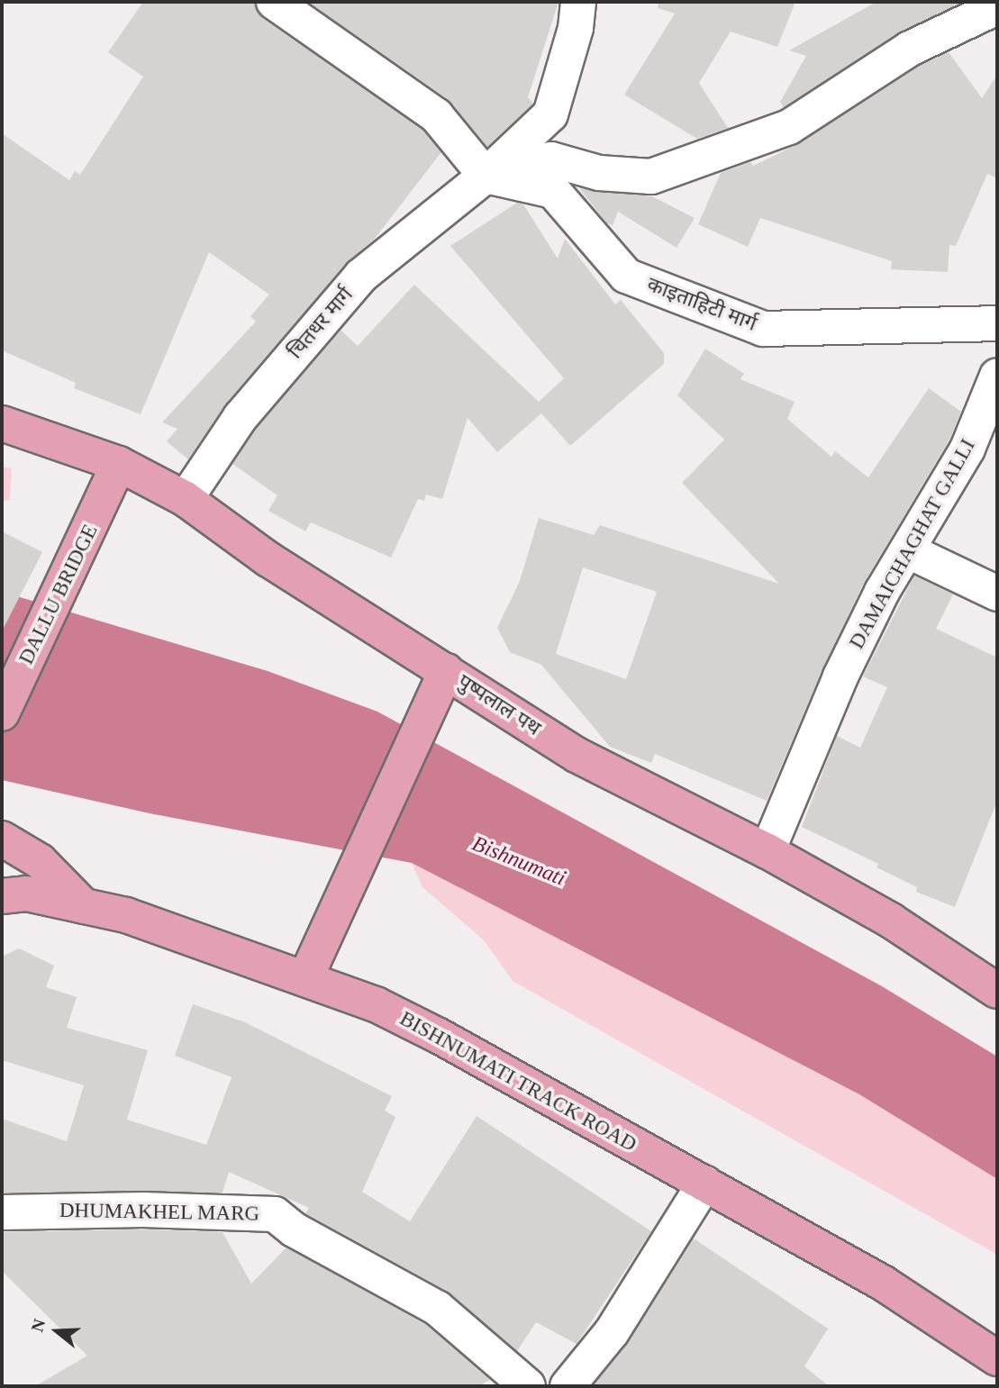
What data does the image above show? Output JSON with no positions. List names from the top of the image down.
{
  "streets": {
    "main road": ["DALLU BRIDGE", "पुष्पलाल पथ", "BISHNUMATI TRACK ROAD"],
    "street": [
      "काइताहिटी मार्ग",
      "चितधर मार्ग",
      "DAMAICHAGHAT GALLI",
      "DHUMAKHEL MARG"
    ]
  },
  "crossings": [
    ["काइताहिटी मार्ग", "चितधर मार्ग"],
    ["चितधर मार्ग", "पुष्पलाल पथ"],
    ["DAMAICHAGHAT GALLI", "पुष्पलाल पथ"],
    ["DALLU BRIDGE", "पुष्पलाल पथ"]
  ],
  "water": ["Bishnumati"],
  "north": "left"
}
